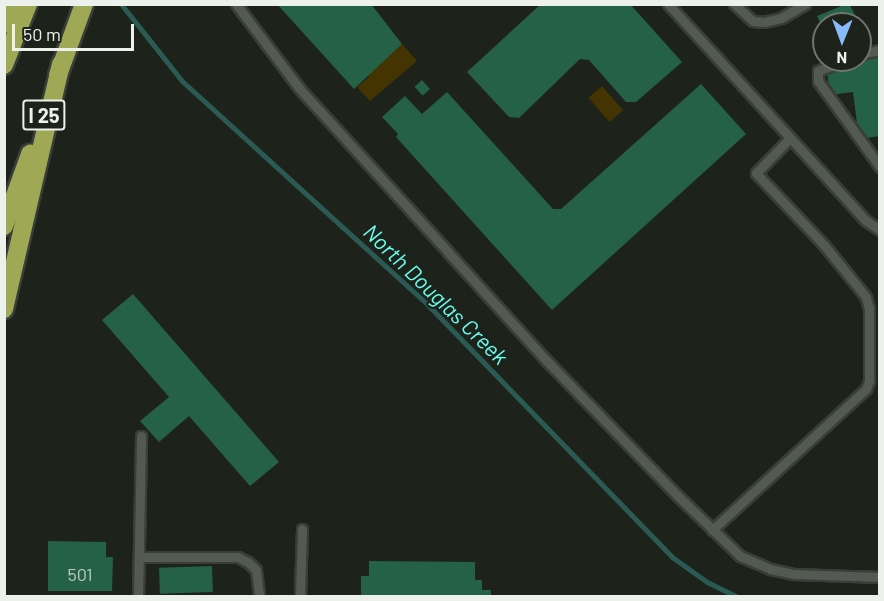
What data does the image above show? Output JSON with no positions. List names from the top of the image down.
{
  "streets": {
    "highway": ["I 25"]
  },
  "water": ["North Douglas Creek"],
  "house_numbers": ["501"],
  "scale_bar": "50 m",
  "north": "bottom"
}
